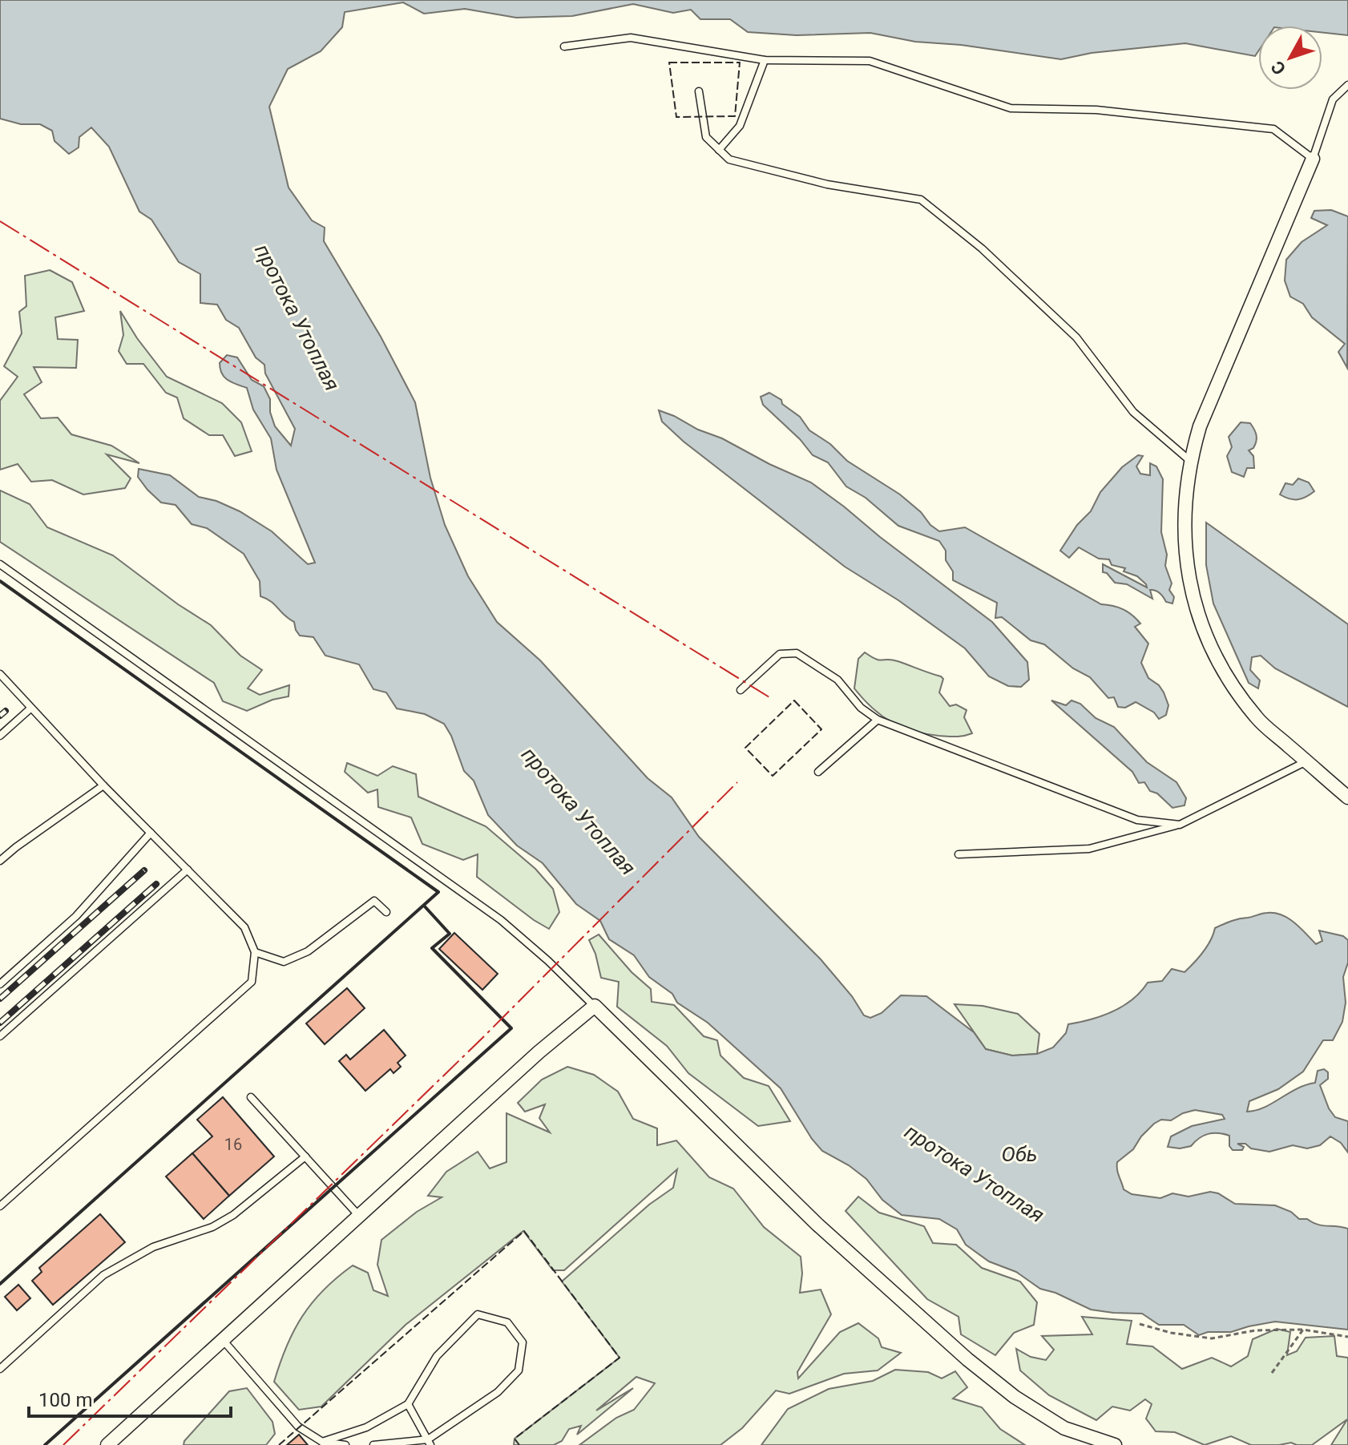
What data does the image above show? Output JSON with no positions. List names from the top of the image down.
{
  "water": ["протока Утоплая", "Обь"],
  "house_numbers": ["16"],
  "scale_bar": "100 m",
  "north": "bottom left"
}
